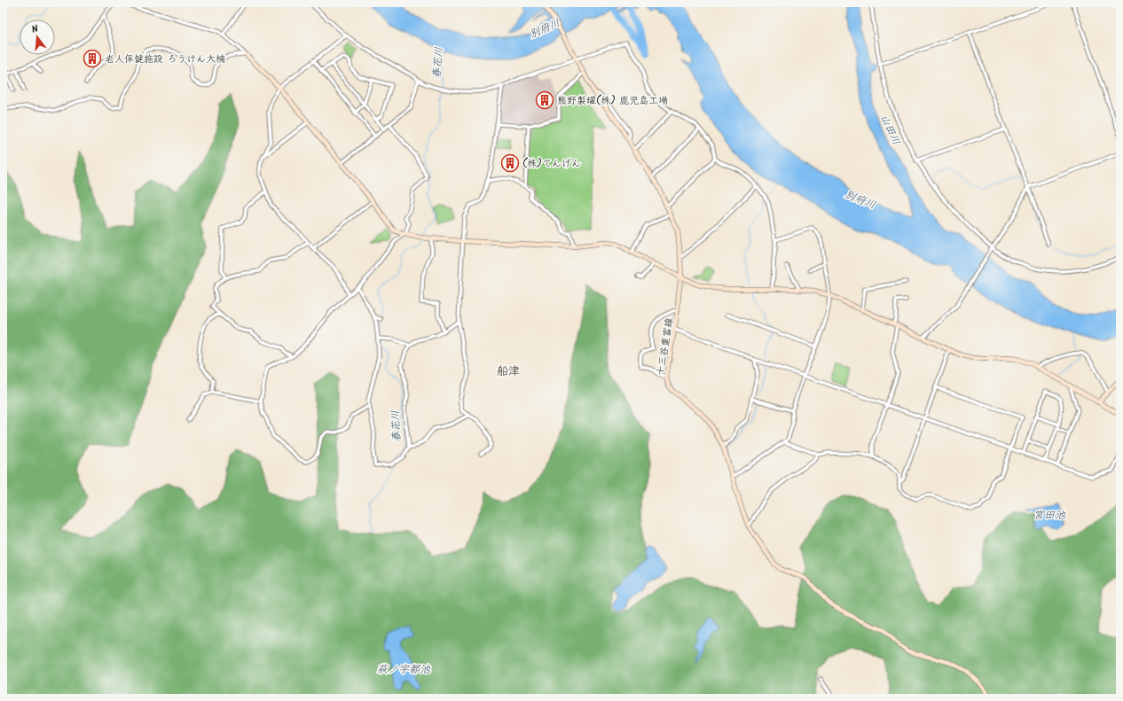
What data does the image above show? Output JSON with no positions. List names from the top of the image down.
{
  "streets": {
    "street": ["十三谷重富線"]
  },
  "districts": ["船津"],
  "water": [
    "別府川",
    "春花川",
    "山田川",
    "宮田池",
    "萩ノ宇都池"
  ],
  "places": {
    "building": ["老人保健施設 ろうけん大楠", "熊野製罐(株) 鹿児島工場", "(株)てんげん"]
  },
  "north": "top"
}
